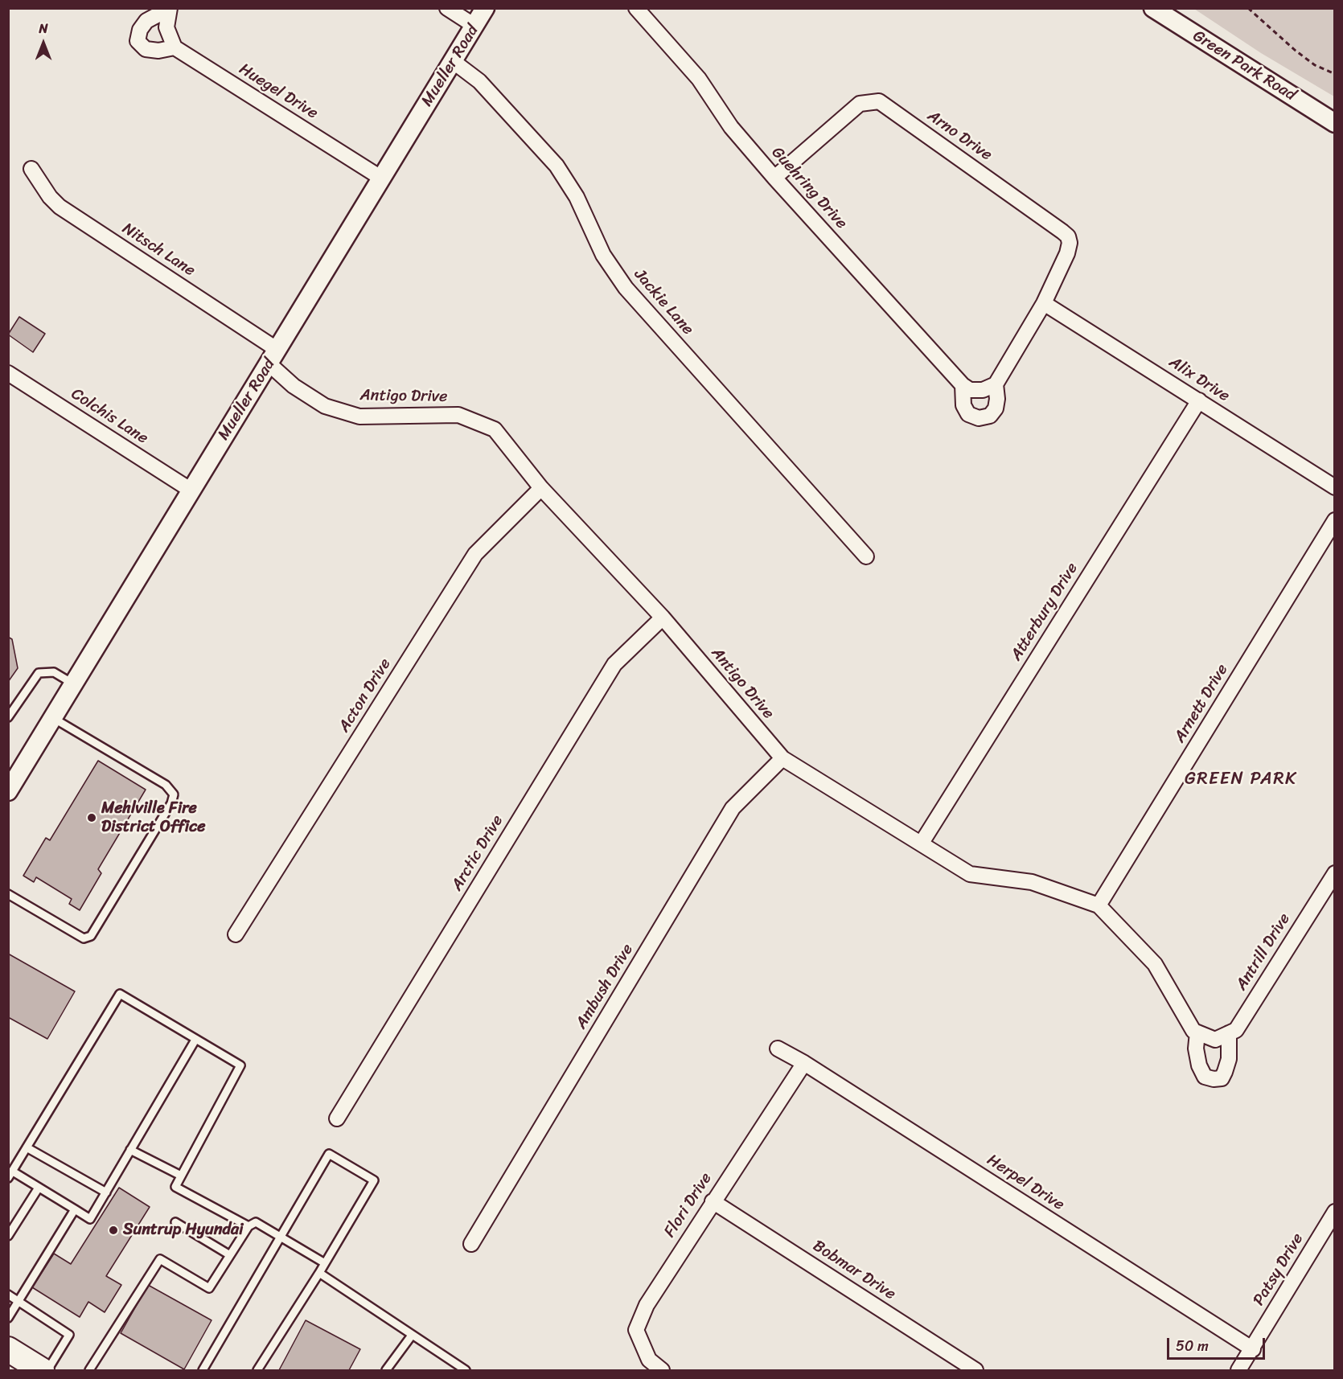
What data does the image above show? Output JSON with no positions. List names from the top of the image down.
{
  "streets": {
    "street": [
      "Mueller Road",
      "Green Park Road",
      "Huegel Drive",
      "Arno Drive",
      "Guehring Drive",
      "Nitsch Lane",
      "Jackie Lane",
      "Alix Drive",
      "Antigo Drive",
      "Colchis Lane",
      "Atterbury Drive",
      "Acton Drive",
      "Arnett Drive",
      "Arctic Drive",
      "Antrill Drive",
      "Ambush Drive",
      "Herpel Drive",
      "Flori Drive",
      "Patsy Drive",
      "Bobmar Drive"
    ]
  },
  "crossings": [
    ["Mueller Road", "Huegel Drive"],
    ["Mueller Road", "Nitsch Lane"],
    ["Mueller Road", "Jackie Lane"],
    ["Mueller Road", "Antigo Drive"],
    ["Mueller Road", "Colchis Lane"],
    ["Arno Drive", "Guehring Drive"],
    ["Arno Drive", "Alix Drive"],
    ["Nitsch Lane", "Antigo Drive"],
    ["Alix Drive", "Atterbury Drive"],
    ["Antigo Drive", "Atterbury Drive"],
    ["Antigo Drive", "Acton Drive"],
    ["Antigo Drive", "Arnett Drive"],
    ["Antigo Drive", "Arctic Drive"],
    ["Antigo Drive", "Antrill Drive"],
    ["Antigo Drive", "Ambush Drive"],
    ["Herpel Drive", "Flori Drive"],
    ["Herpel Drive", "Patsy Drive"],
    ["Flori Drive", "Bobmar Drive"]
  ],
  "districts": ["GREEN PARK"],
  "places": ["Mehlville Fire District Office", "Suntrup Hyundai"],
  "scale_bar": "50 m",
  "north": "top"
}
